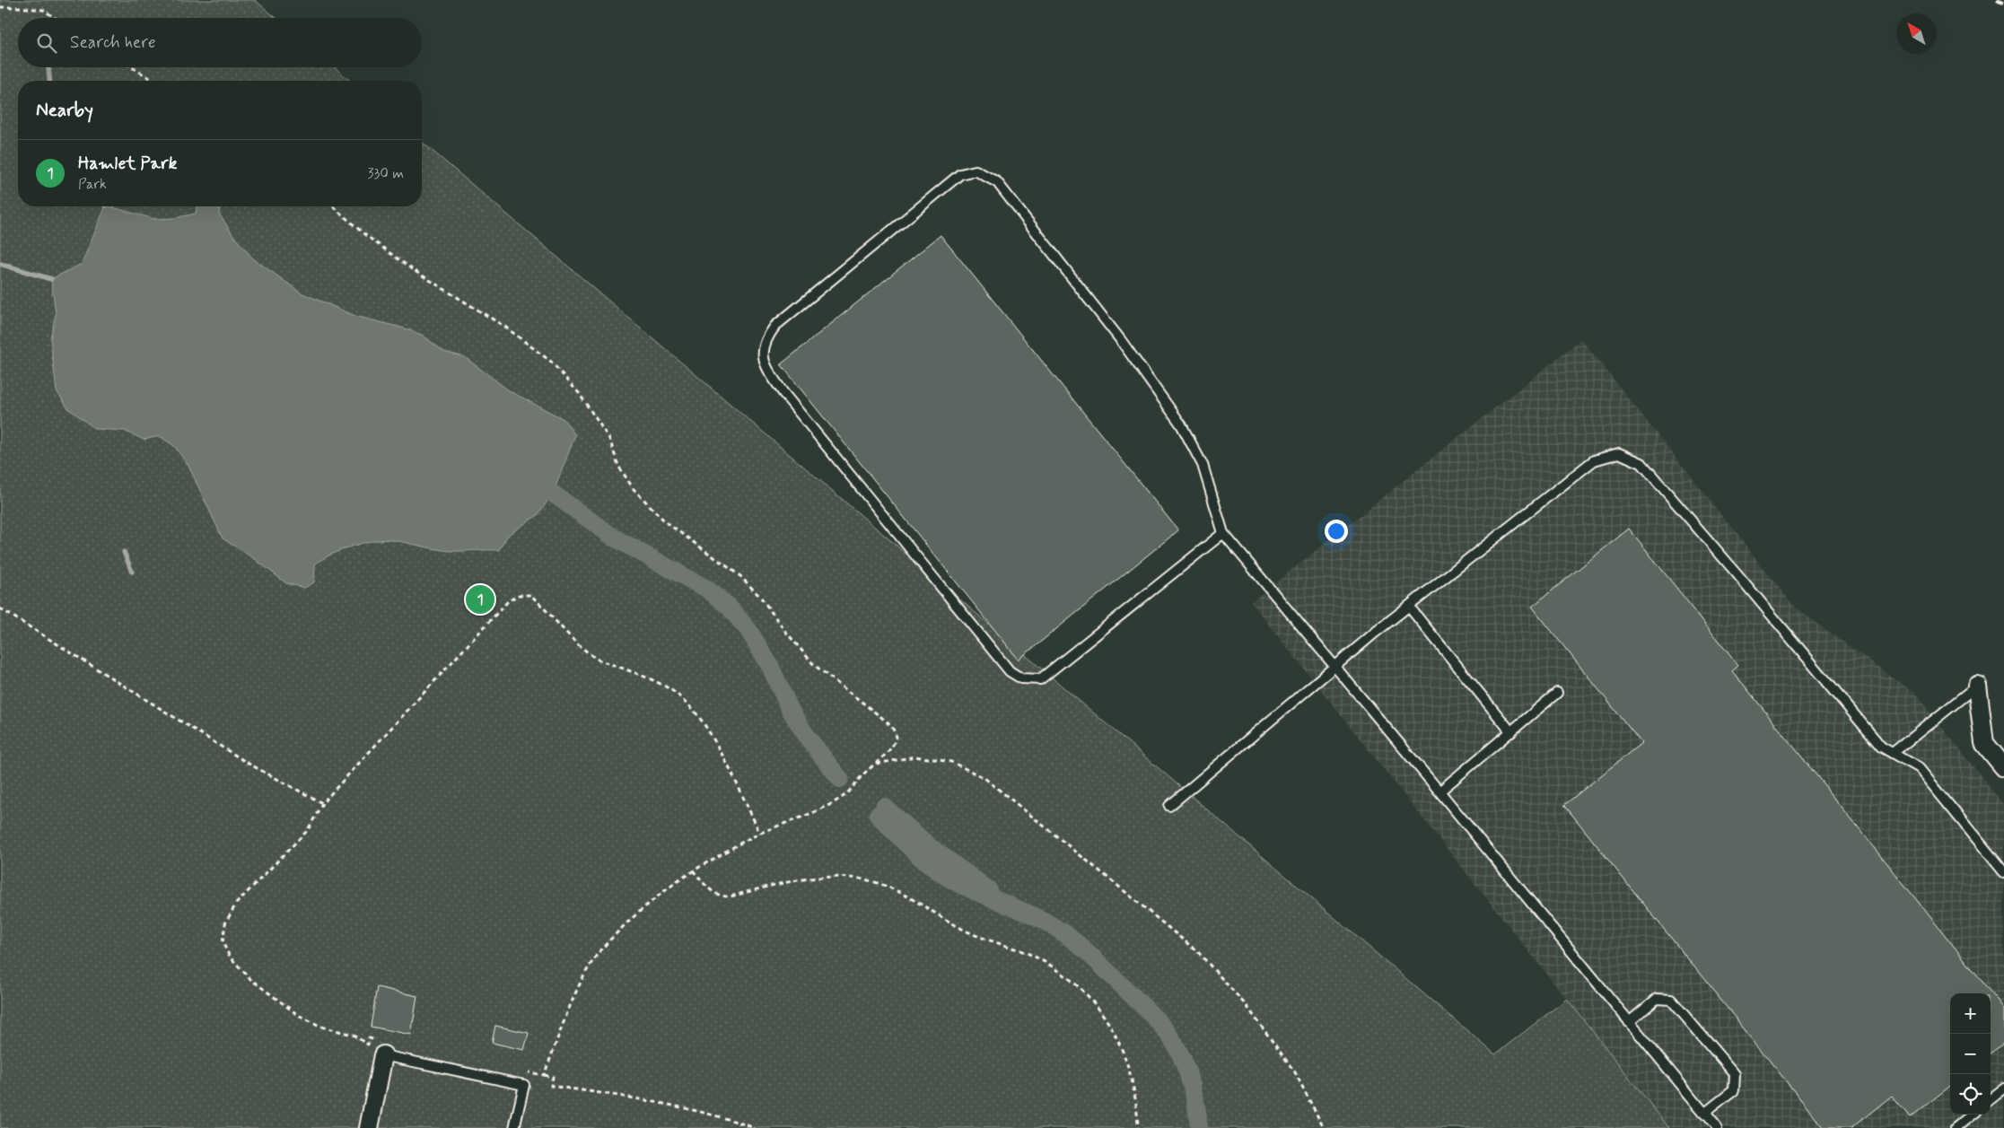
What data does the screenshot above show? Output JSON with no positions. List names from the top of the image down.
{
  "north": "top left",
  "page": {
    "search": "Search here",
    "heading": "Nearby",
    "list": [
      {
        "mark": "1",
        "name": "Hamlet Park",
        "note": "Park",
        "value": "330 m"
      }
    ],
    "pins": "1",
    "map_buttons": ["+", "−"]
  }
}
